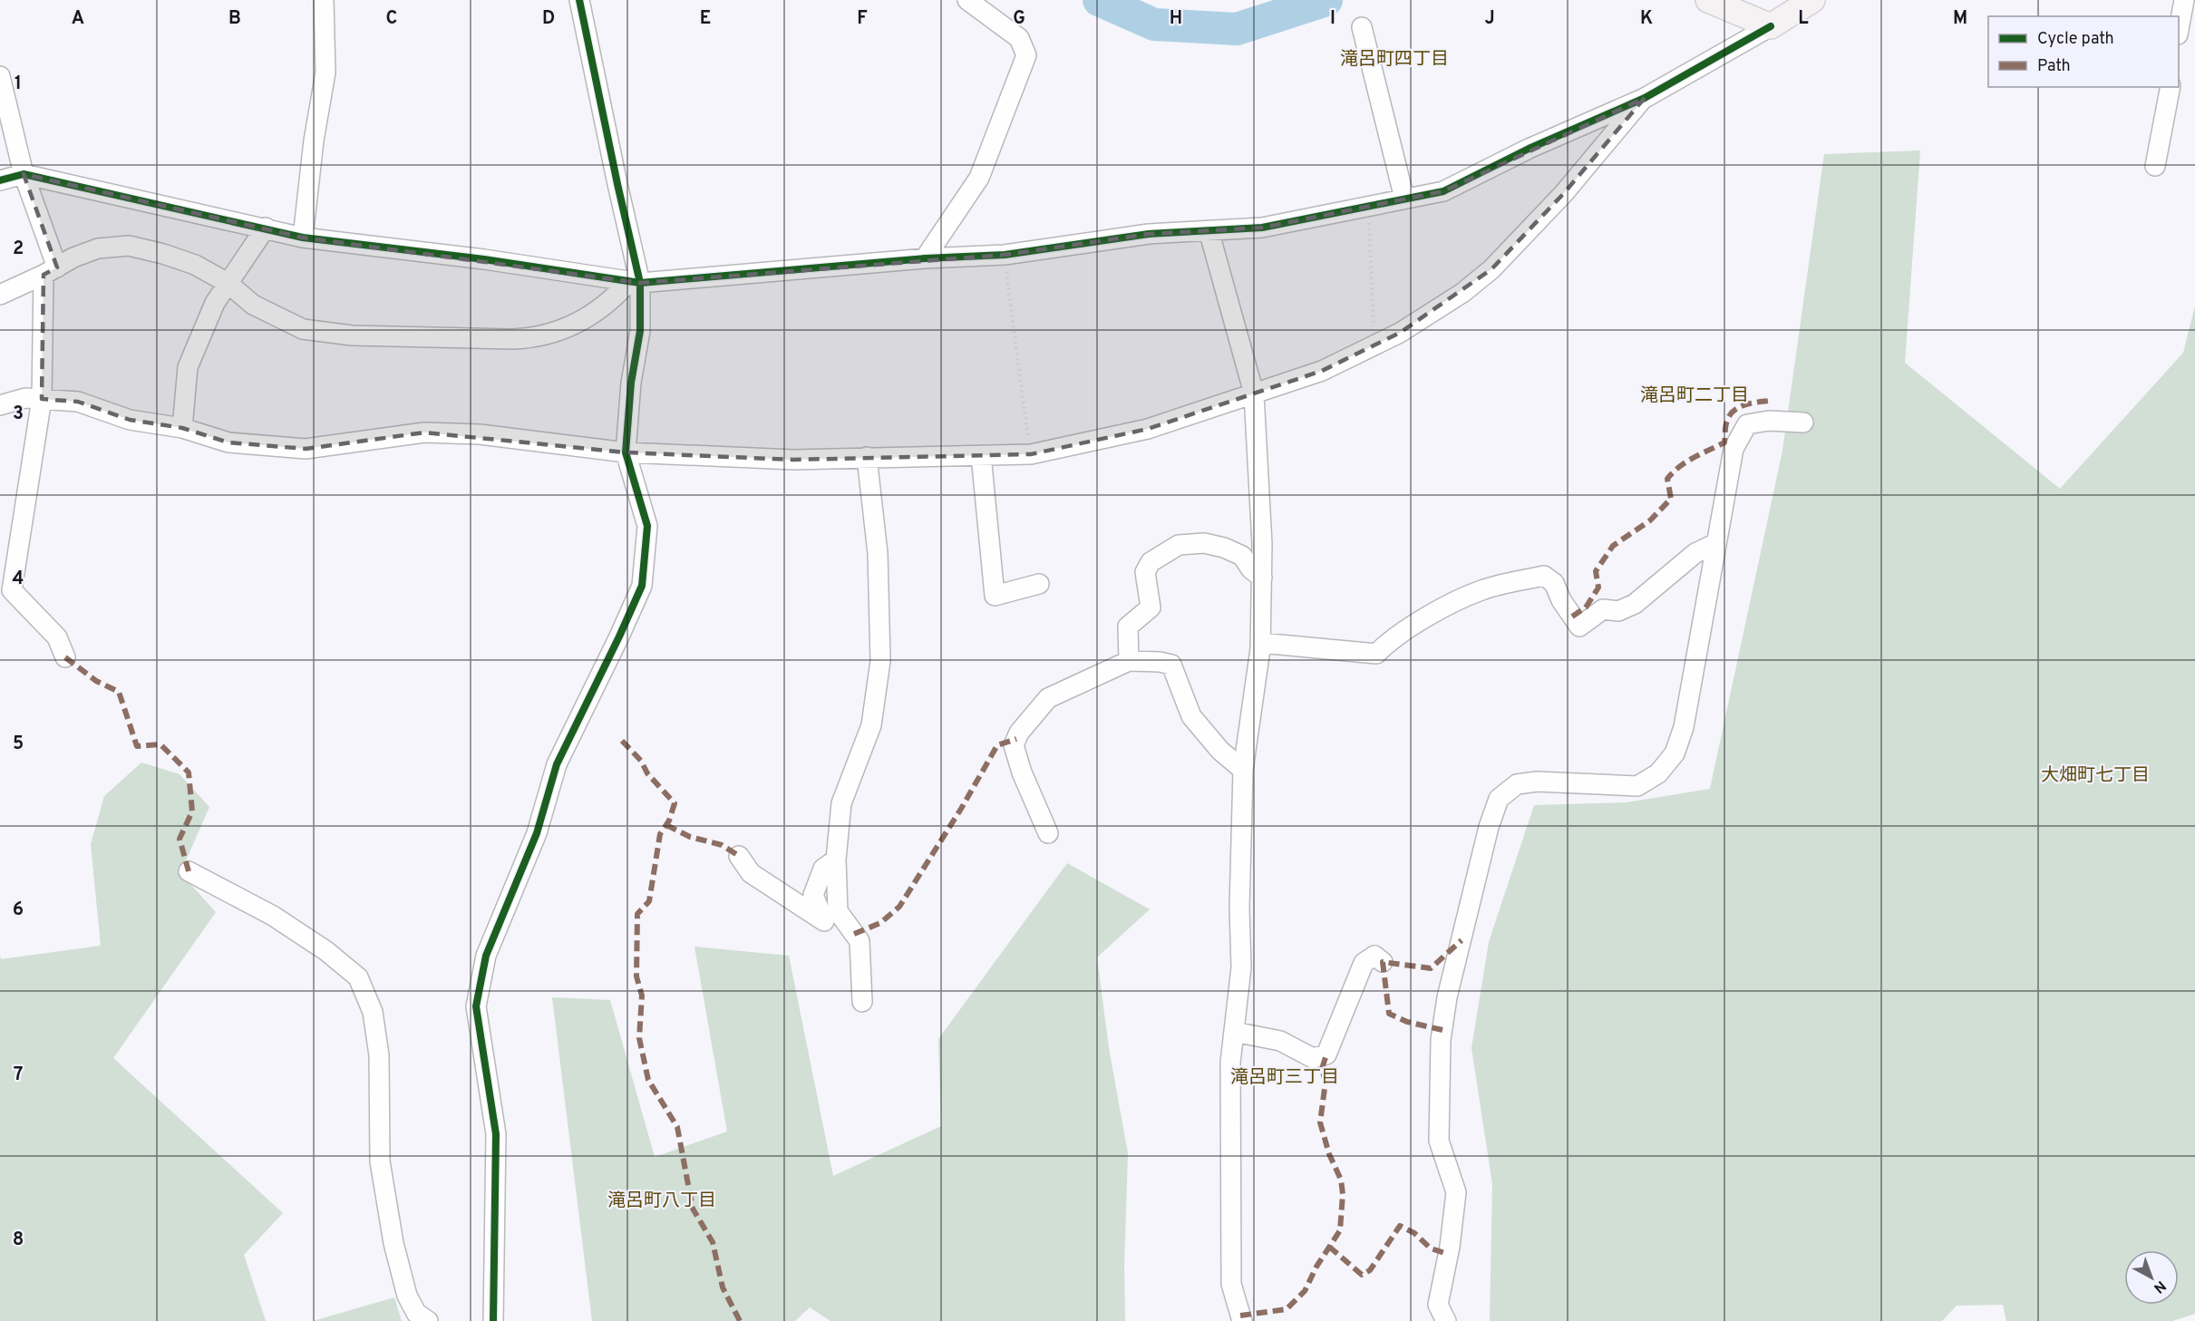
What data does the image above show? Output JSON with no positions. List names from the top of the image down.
{
  "districts": [
    "滝呂町四丁目",
    "滝呂町二丁目",
    "大畑町七丁目",
    "滝呂町三丁目",
    "滝呂町八丁目"
  ],
  "legend": ["Cycle path", "Path"],
  "north": "bottom right",
  "grid": {
    "columns": [
      "A",
      "B",
      "C",
      "D",
      "E",
      "F",
      "G",
      "H",
      "I",
      "J",
      "K",
      "L",
      "M"
    ],
    "rows": [
      "1",
      "2",
      "3",
      "4",
      "5",
      "6",
      "7",
      "8"
    ]
  }
}
